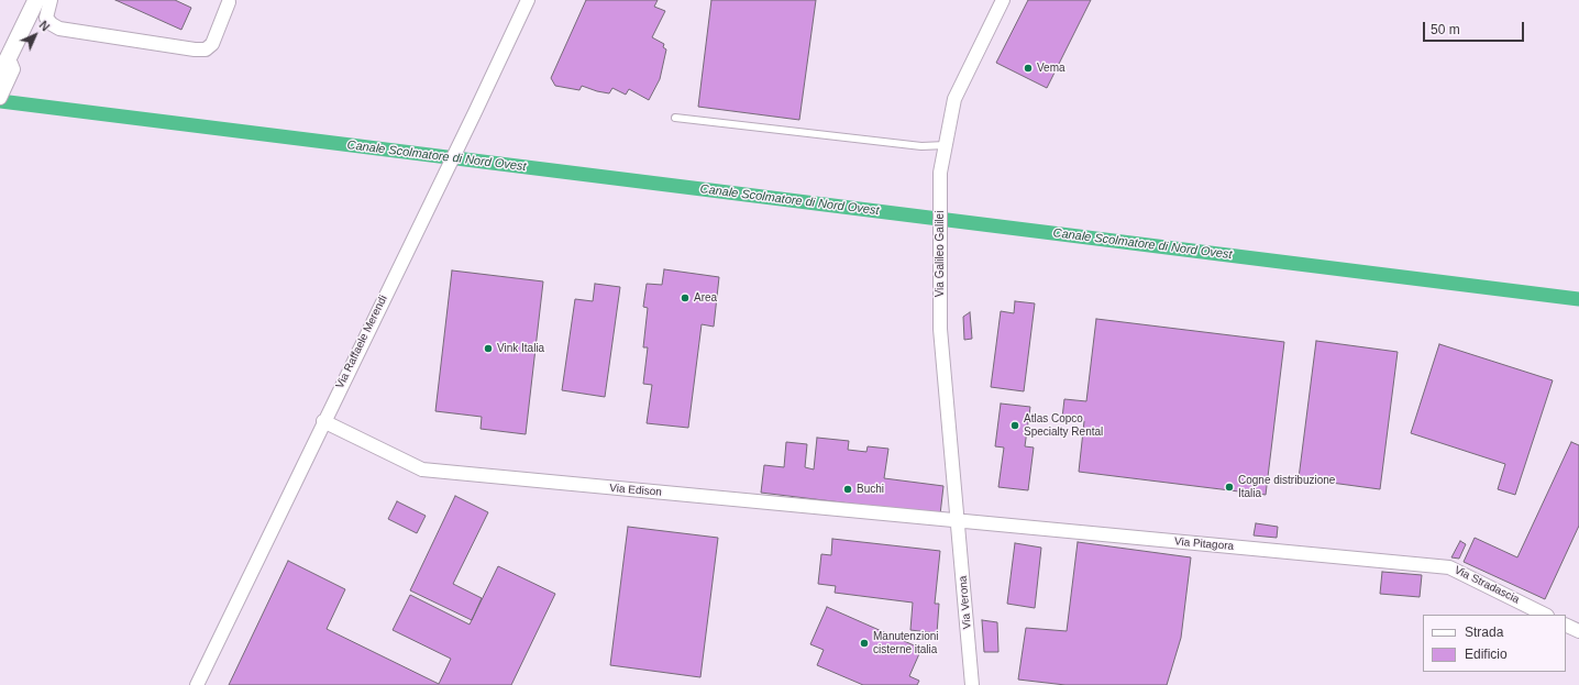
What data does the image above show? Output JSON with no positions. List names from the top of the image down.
{
  "streets": {
    "street": [
      "Via Galileo Galilei",
      "Via Raffaele Merendi",
      "Via Edison",
      "Via Pitagora",
      "Via Stradascia",
      "Via Verona"
    ]
  },
  "crossings": [
    ["Via Galileo Galilei", "Via Edison"],
    ["Via Galileo Galilei", "Via Pitagora"],
    ["Via Galileo Galilei", "Via Verona"],
    ["Via Raffaele Merendi", "Via Edison"],
    ["Via Edison", "Via Pitagora"],
    ["Via Edison", "Via Verona"],
    ["Via Pitagora", "Via Stradascia"],
    ["Via Pitagora", "Via Verona"]
  ],
  "water": ["Canale Scolmatore di Nord Ovest"],
  "places": [
    "Vema",
    "Area",
    "Vink Italia",
    "Atlas Copco Specialty Rental",
    "Cogne distribuzione Italia",
    "Buchi",
    "Manutenzioni cisterne italia"
  ],
  "legend": ["Strada", "Edificio"],
  "scale_bar": "50 m",
  "north": "top right"
}
